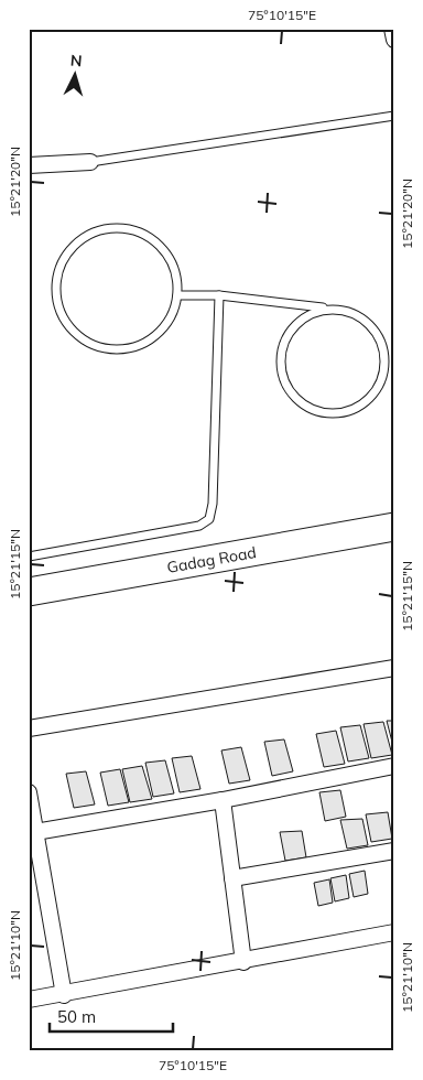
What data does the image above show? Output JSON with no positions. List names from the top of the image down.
{
  "streets": {
    "highway": ["Gadag Road"]
  },
  "scale_bar": "50 m",
  "north": "top",
  "coordinates": [
    "75°10'15\"E",
    "15°21'20\"N",
    "15°21'15\"N",
    "15°21'10\"N"
  ]
}
